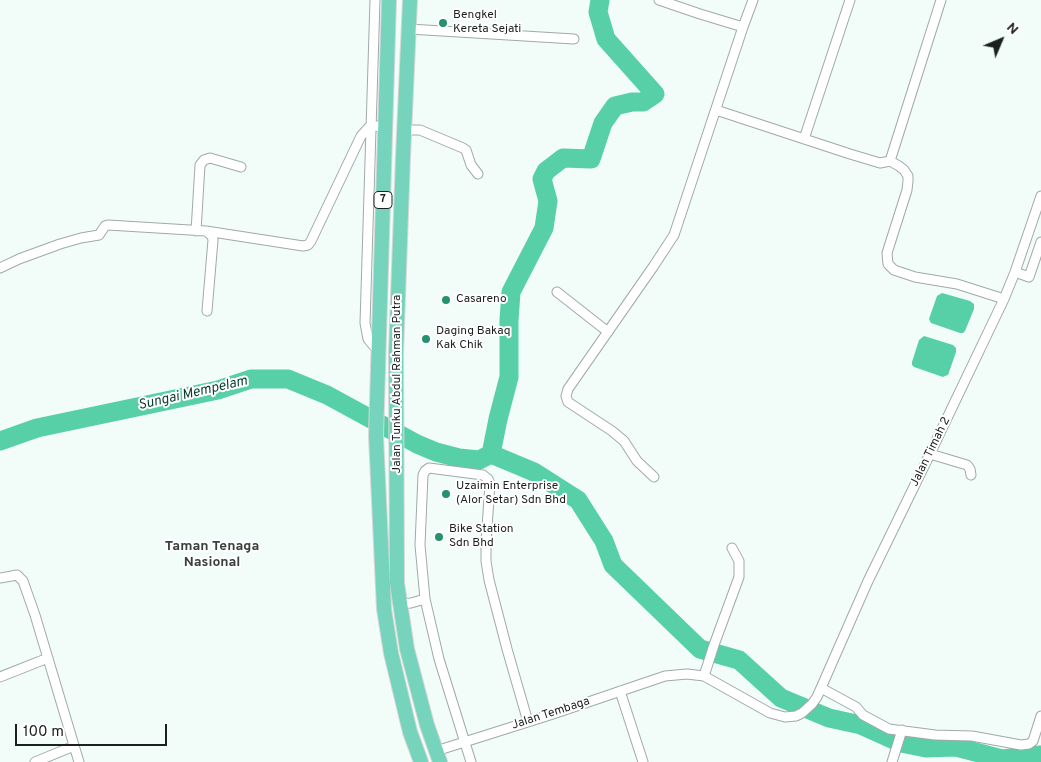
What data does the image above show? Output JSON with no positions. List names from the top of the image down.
{
  "streets": {
    "main road": ["7", "Jalan Tunku Abdul Rahman Putra"],
    "street": ["Jalan Timah 2", "Jalan Tembaga"]
  },
  "crossings": [
    ["Jalan Tunku Abdul Rahman Putra", "Jalan Tembaga"],
    ["Jalan Timah 2", "Jalan Tembaga"]
  ],
  "districts": ["Taman Tenaga Nasional"],
  "water": ["Sungai Mempelam"],
  "places": [
    "Bengkel Kereta Sejati",
    "Casareno",
    "Daging Bakaq Kak Chik",
    "Uzaimin Enterprise (Alor Setar) Sdn Bhd",
    "Bike Station Sdn Bhd"
  ],
  "scale_bar": "100 m",
  "north": "top right"
}
